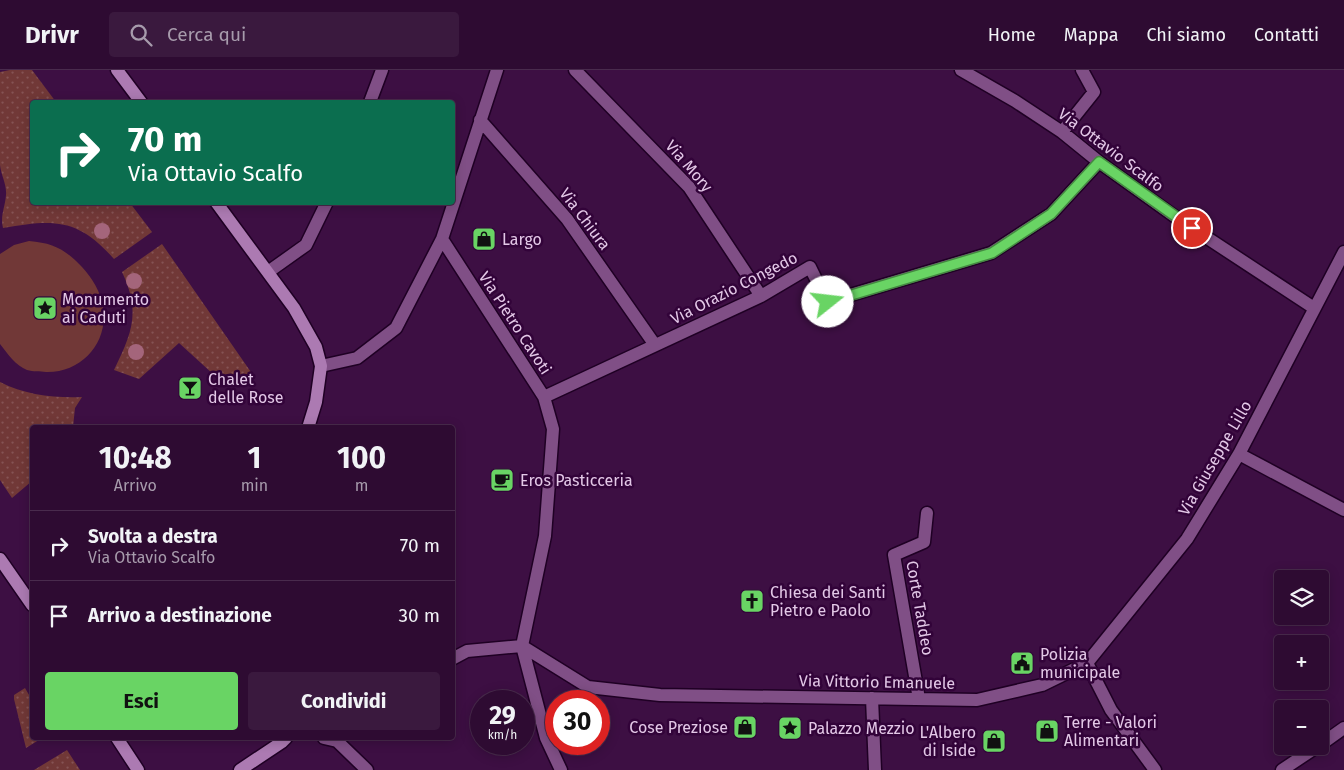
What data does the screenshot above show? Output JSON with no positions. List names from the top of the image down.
{
  "streets": {
    "street": [
      "Via Ottavio Scalfo",
      "Via Mory",
      "Via Chiura",
      "Via Orazio Congedo",
      "Via Pietro Cavoti",
      "Via Giuseppe Lillo",
      "Corte Taddeo",
      "Via Vittorio Emanuele"
    ]
  },
  "crossings": [
    ["Via Ottavio Scalfo", "Via Orazio Congedo"],
    ["Via Ottavio Scalfo", "Via Giuseppe Lillo"],
    ["Via Mory", "Via Orazio Congedo"],
    ["Via Chiura", "Via Orazio Congedo"],
    ["Via Orazio Congedo", "Via Pietro Cavoti"],
    ["Via Pietro Cavoti", "Via Vittorio Emanuele"],
    ["Via Giuseppe Lillo", "Via Vittorio Emanuele"],
    ["Corte Taddeo", "Via Vittorio Emanuele"]
  ],
  "places": {
    "shop": [
      "Largo",
      "Cose Preziose",
      "Terre - Valori Alimentari",
      "L'Albero di Iside"
    ],
    "place": ["Monumento ai Caduti", "Palazzo Mezzio"],
    "bar": ["Chalet delle Rose"],
    "cafe": ["Eros Pasticceria"],
    "church": ["Chiesa dei Santi Pietro e Paolo"],
    "public building": ["Polizia municipale"]
  },
  "page": {
    "header": "Drivr",
    "search": "Cerca qui",
    "nav": [
      "Home",
      "Mappa",
      "Chi siamo",
      "Contatti"
    ],
    "turn": ["70 m", "Via Ottavio Scalfo"],
    "eta": [
      "10:48",
      "Arrivo",
      "1",
      "min",
      "100",
      "m"
    ],
    "list": [
      {
        "name": "Svolta a destra",
        "note": "Via Ottavio Scalfo",
        "value": "70 m"
      },
      {
        "name": "Arrivo a destinazione",
        "value": "30 m"
      }
    ],
    "map_buttons": ["+", "−"],
    "buttons": ["Esci", "Condividi"],
    "speed": "29 km/h",
    "limit": "30"
  }
}
